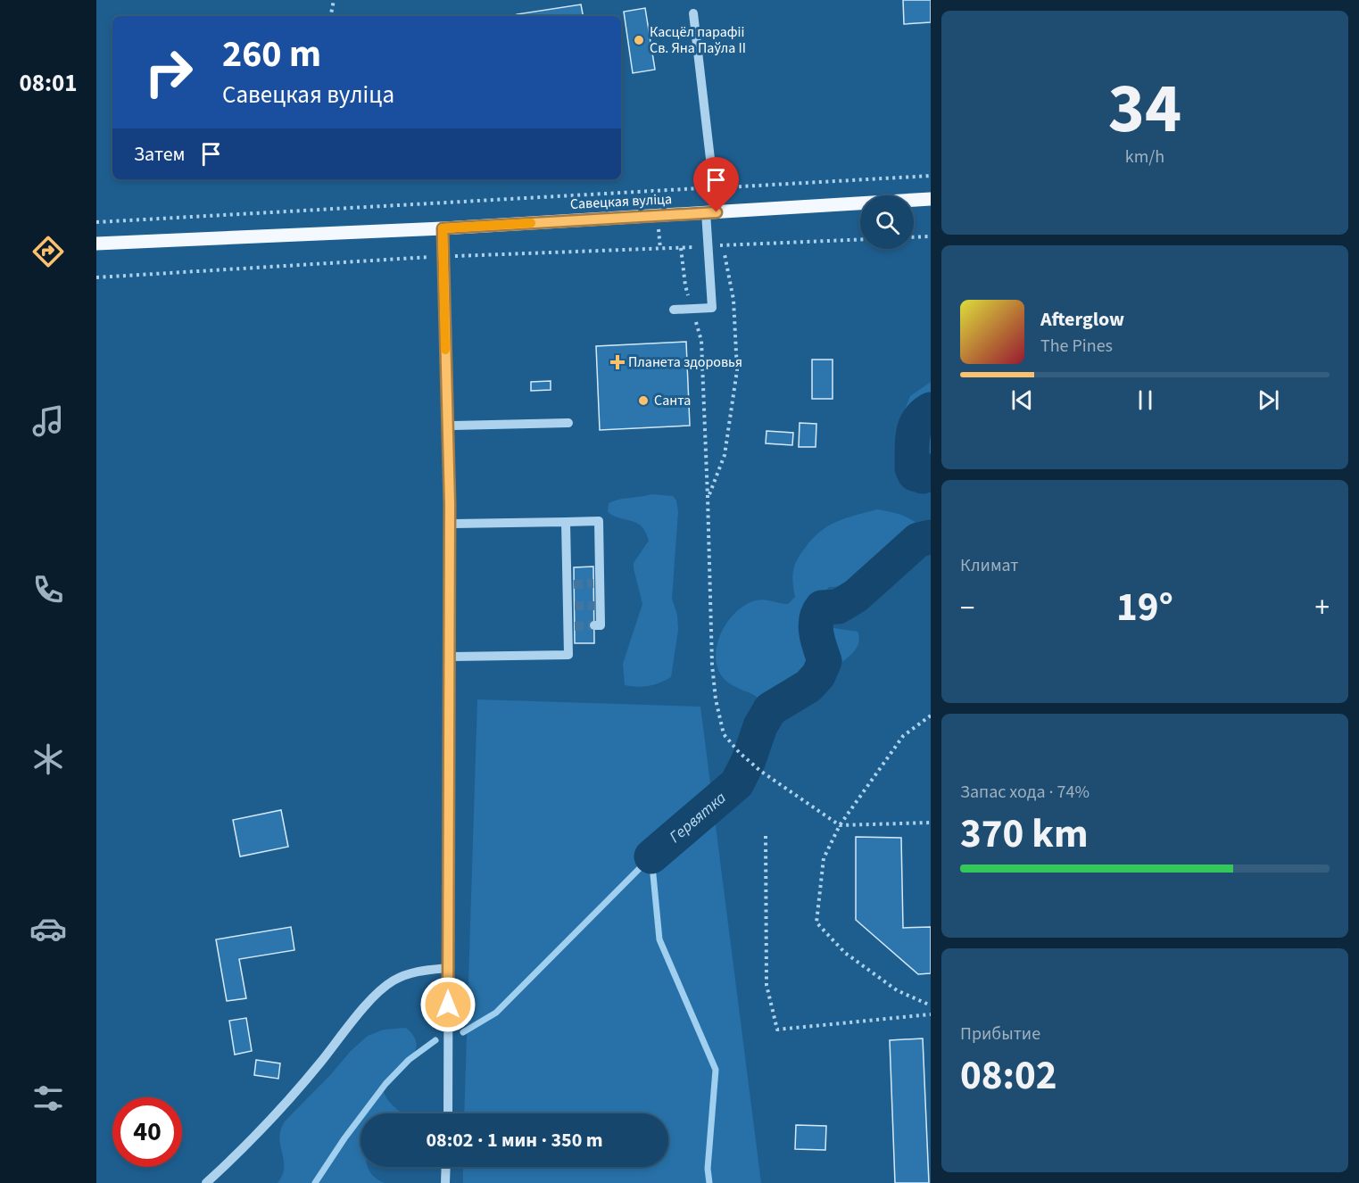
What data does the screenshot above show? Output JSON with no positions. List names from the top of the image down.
{
  "streets": {
    "main road": ["Савецкая вуліца"]
  },
  "water": ["Гервятка"],
  "places": {
    "other": ["Касцёл парафіі Св. Яна Паўла II", "Санта"],
    "health": ["Планета здоровья"]
  },
  "page": {
    "tabs": "08:01",
    "tile": [
      ["34", "km/h"],
      "Климат",
      ["Запас хода · 74%", "370 km"],
      ["Прибытие", "08:02"]
    ],
    "turn": ["260 m", "Савецкая вуліца"],
    "then": "Затем",
    "song": ["Afterglow", "The Pines"],
    "heat": ["−", "19°", "+"],
    "limit": "40",
    "trip": "08:02 · 1 мин · 350 m"
  }
}
